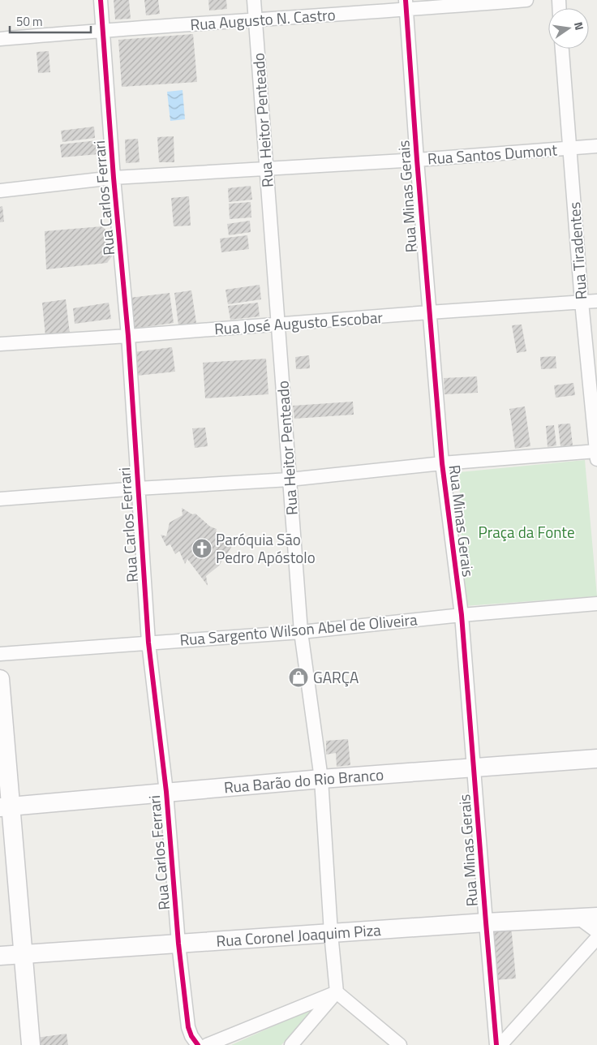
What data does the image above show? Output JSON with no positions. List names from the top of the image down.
{
  "streets": {
    "main road": ["Rua Barão do Rio Branco", "Rua Coronel Joaquim Piza"],
    "street": [
      "Rua Augusto N. Castro",
      "Rua Heitor Penteado",
      "Rua Santos Dumont",
      "Rua Minas Gerais",
      "Rua Carlos Ferrari",
      "Rua Tiradentes",
      "Rua José Augusto Escobar",
      "Rua Sargento Wilson Abel de Oliveira"
    ]
  },
  "crossings": [
    ["Rua Augusto N. Castro", "Rua Heitor Penteado"],
    ["Rua Augusto N. Castro", "Rua Minas Gerais"],
    ["Rua Augusto N. Castro", "Rua Carlos Ferrari"],
    ["Rua Heitor Penteado", "Rua Santos Dumont"],
    ["Rua Heitor Penteado", "Rua José Augusto Escobar"],
    ["Rua Heitor Penteado", "Rua Sargento Wilson Abel de Oliveira"],
    ["Rua Heitor Penteado", "Rua Barão do Rio Branco"],
    ["Rua Heitor Penteado", "Rua Coronel Joaquim Piza"],
    ["Rua Santos Dumont", "Rua Minas Gerais"],
    ["Rua Santos Dumont", "Rua Carlos Ferrari"],
    ["Rua Santos Dumont", "Rua Tiradentes"],
    ["Rua Minas Gerais", "Rua José Augusto Escobar"],
    ["Rua Minas Gerais", "Rua Sargento Wilson Abel de Oliveira"],
    ["Rua Minas Gerais", "Rua Barão do Rio Branco"],
    ["Rua Minas Gerais", "Rua Coronel Joaquim Piza"],
    ["Rua Carlos Ferrari", "Rua José Augusto Escobar"],
    ["Rua Carlos Ferrari", "Rua Sargento Wilson Abel de Oliveira"],
    ["Rua Carlos Ferrari", "Rua Barão do Rio Branco"],
    ["Rua Carlos Ferrari", "Rua Coronel Joaquim Piza"],
    ["Rua Tiradentes", "Rua José Augusto Escobar"]
  ],
  "parks": ["Praça da Fonte"],
  "places": {
    "church": ["Paróquia São Pedro Apóstolo"],
    "shop": ["GARÇA"]
  },
  "scale_bar": "50 m",
  "north": "right"
}
